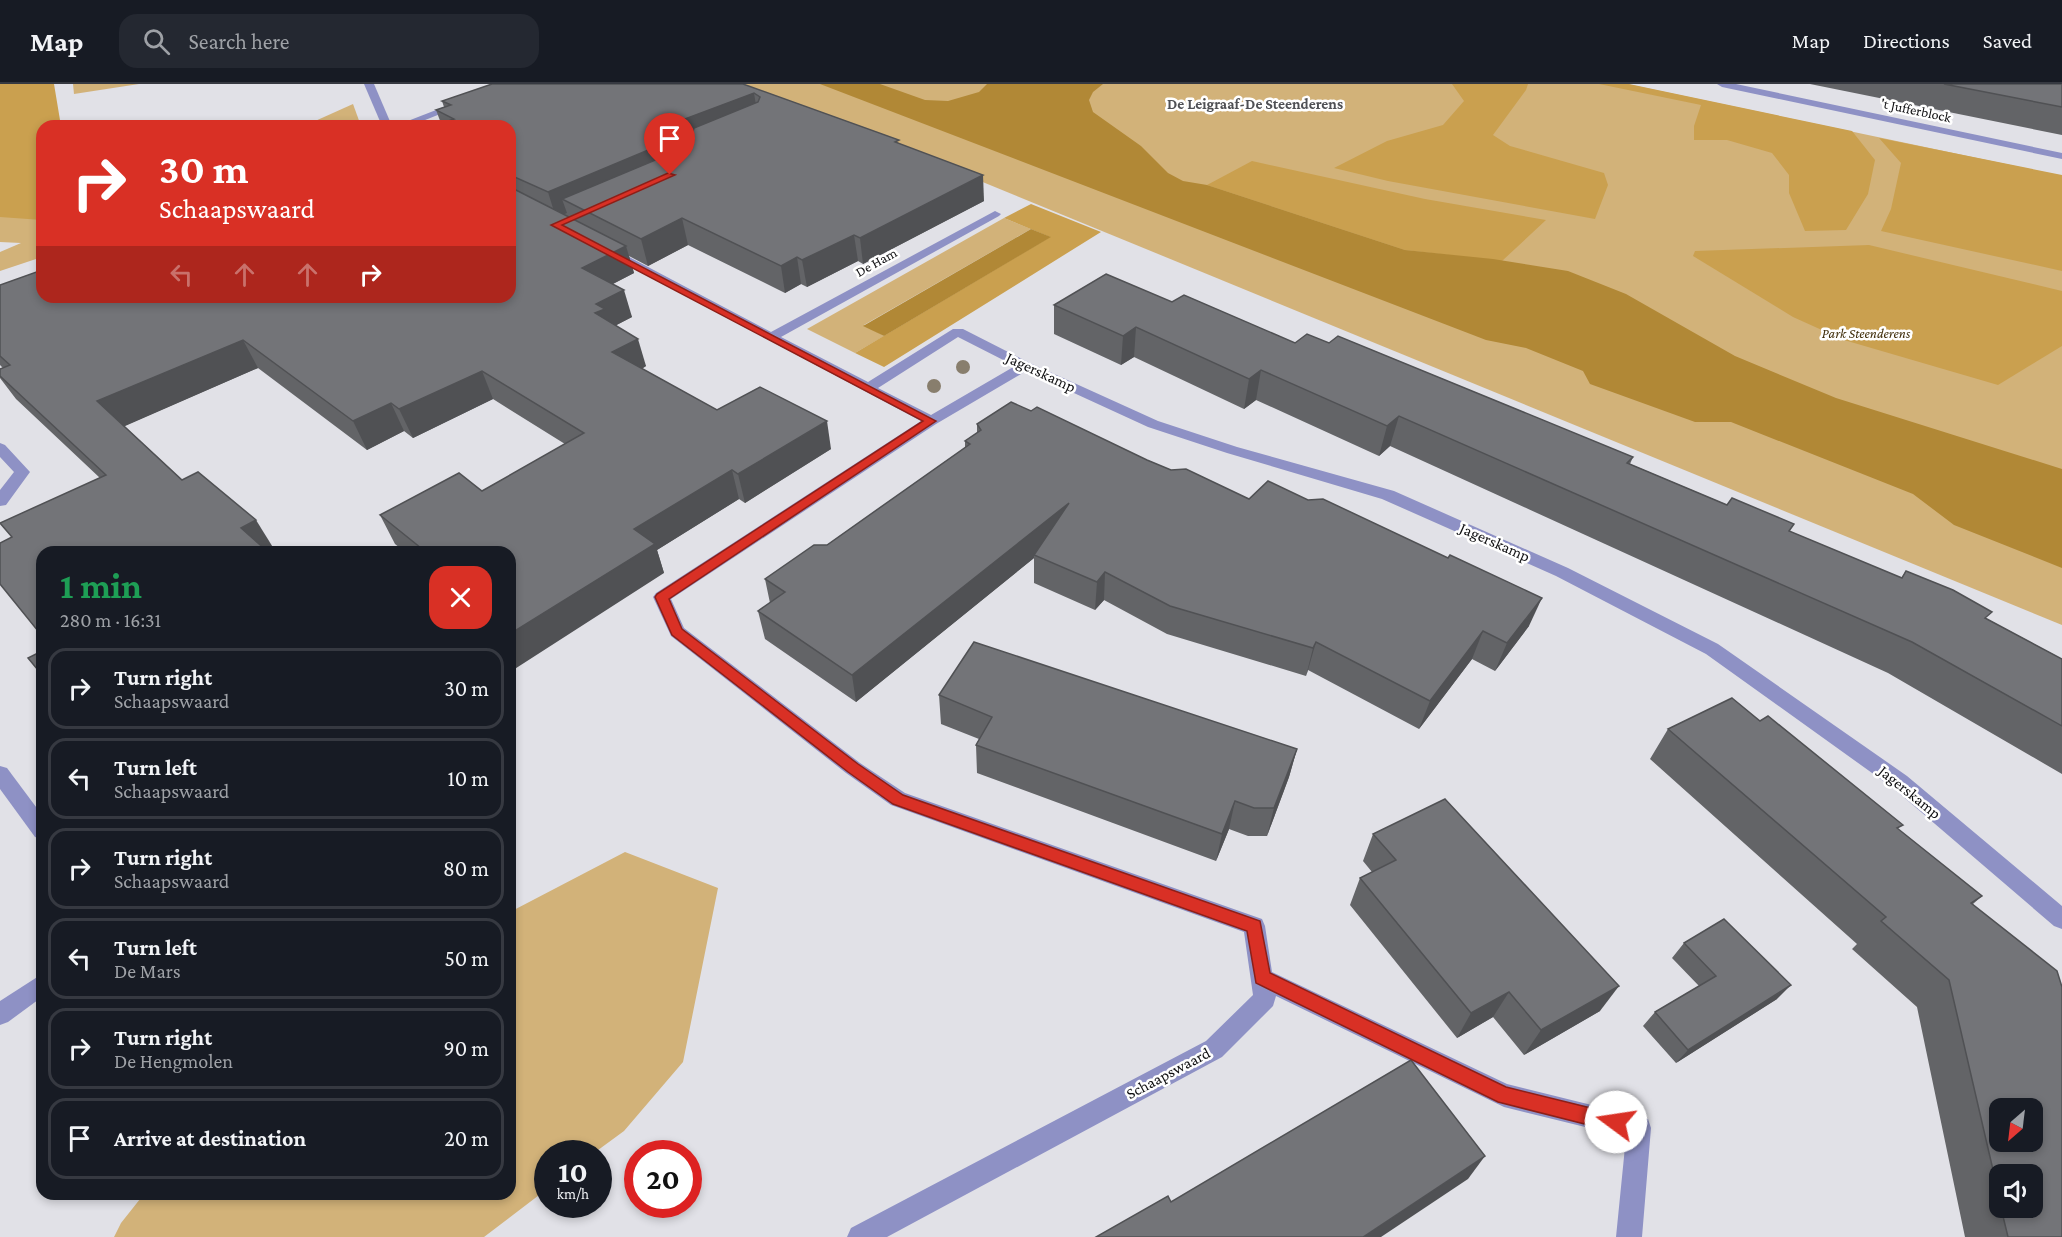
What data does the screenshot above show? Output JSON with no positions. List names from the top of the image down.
{
  "streets": {
    "street": [
      "'t Jufferblock",
      "De Ham",
      "Jagerskamp",
      "Schaapswaard"
    ]
  },
  "crossings": [
    ["Jagerskamp", "Schaapswaard"]
  ],
  "districts": ["De Leigraaf-De Steenderens"],
  "parks": ["Park Steenderens"],
  "north": "bottom left",
  "page": {
    "header": "Map",
    "search": "Search here",
    "nav": ["Map", "Directions", "Saved"],
    "turn": ["30 m", "Schaapswaard"],
    "heading": ["1 min", "280 m · 16:31"],
    "list": [
      {
        "name": "Turn right",
        "note": "Schaapswaard",
        "value": "30 m"
      },
      {
        "name": "Turn left",
        "note": "Schaapswaard",
        "value": "10 m"
      },
      {
        "name": "Turn right",
        "note": "Schaapswaard",
        "value": "80 m"
      },
      {
        "name": "Turn left",
        "note": "De Mars",
        "value": "50 m"
      },
      {
        "name": "Turn right",
        "note": "De Hengmolen",
        "value": "90 m"
      },
      {
        "name": "Arrive at destination",
        "value": "20 m"
      }
    ],
    "speed": "10 km/h",
    "limit": "20"
  }
}
